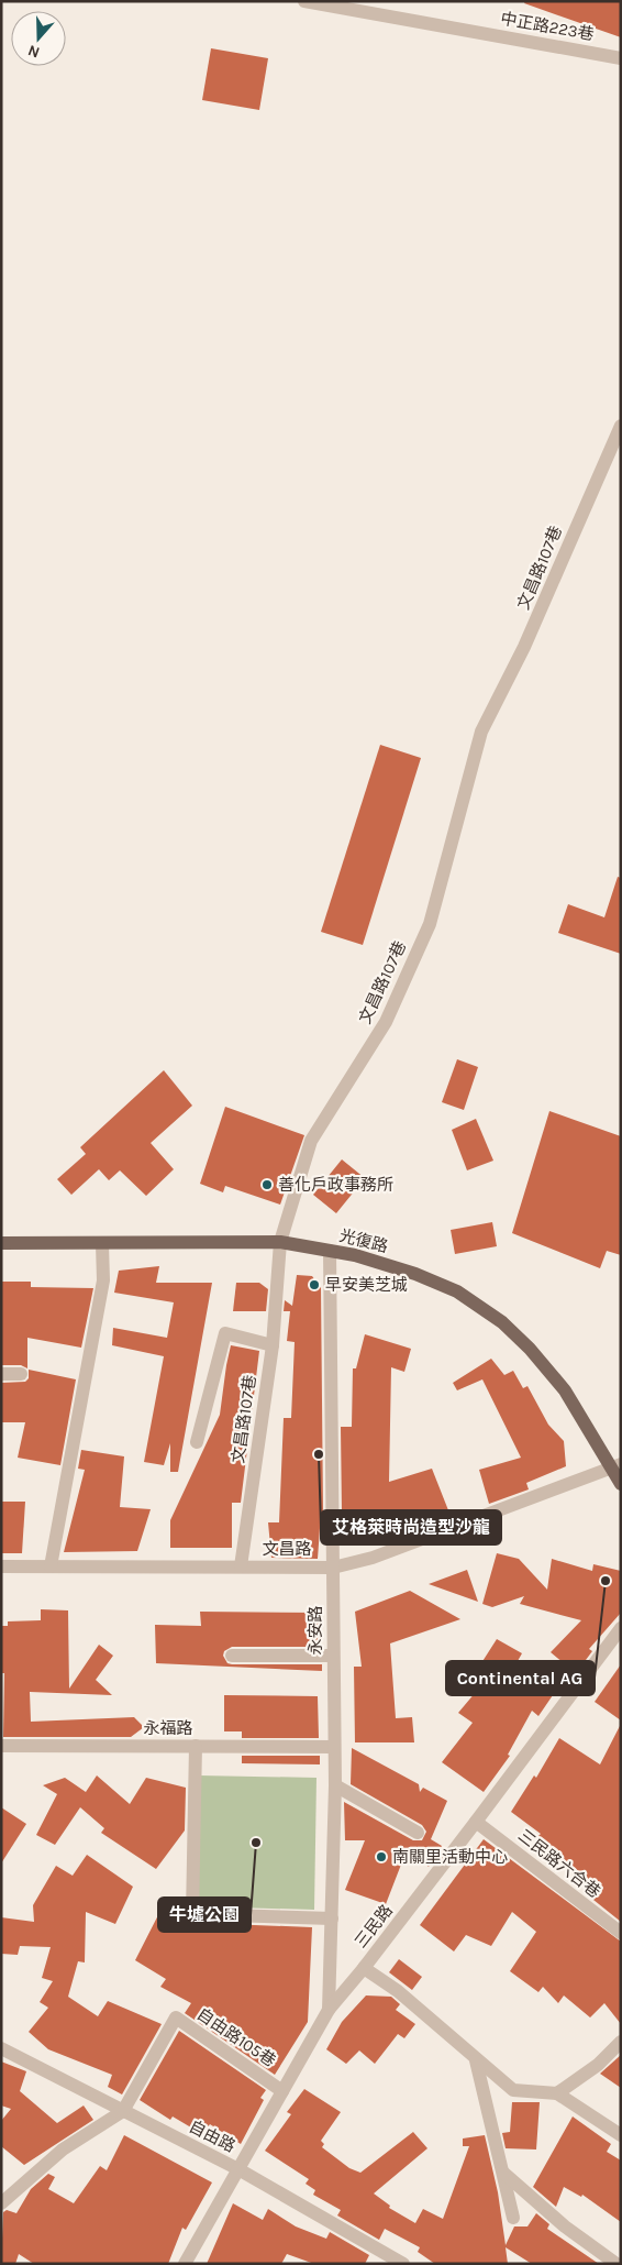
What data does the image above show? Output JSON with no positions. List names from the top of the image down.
{
  "streets": {
    "main road": ["光復路"],
    "street": [
      "中正路223巷",
      "文昌路107巷",
      "文昌路",
      "永安路",
      "永福路",
      "三民路六合巷",
      "三民路",
      "自由路105巷",
      "自由路"
    ]
  },
  "crossings": [
    ["文昌路107巷", "光復路"],
    ["文昌路107巷", "文昌路"],
    ["光復路", "文昌路"],
    ["光復路", "永安路"],
    ["文昌路", "永安路"],
    ["永安路", "永福路"],
    ["永安路", "三民路"],
    ["三民路六合巷", "三民路"],
    ["三民路", "自由路105巷"],
    ["三民路", "自由路"],
    ["自由路105巷", "自由路"]
  ],
  "places": [
    "善化戶政事務所",
    "早安美芝城",
    "艾格萊時尚造型沙龍",
    "Continental AG",
    "牛墟公園",
    "南關里活動中心"
  ],
  "north": "bottom"
}
